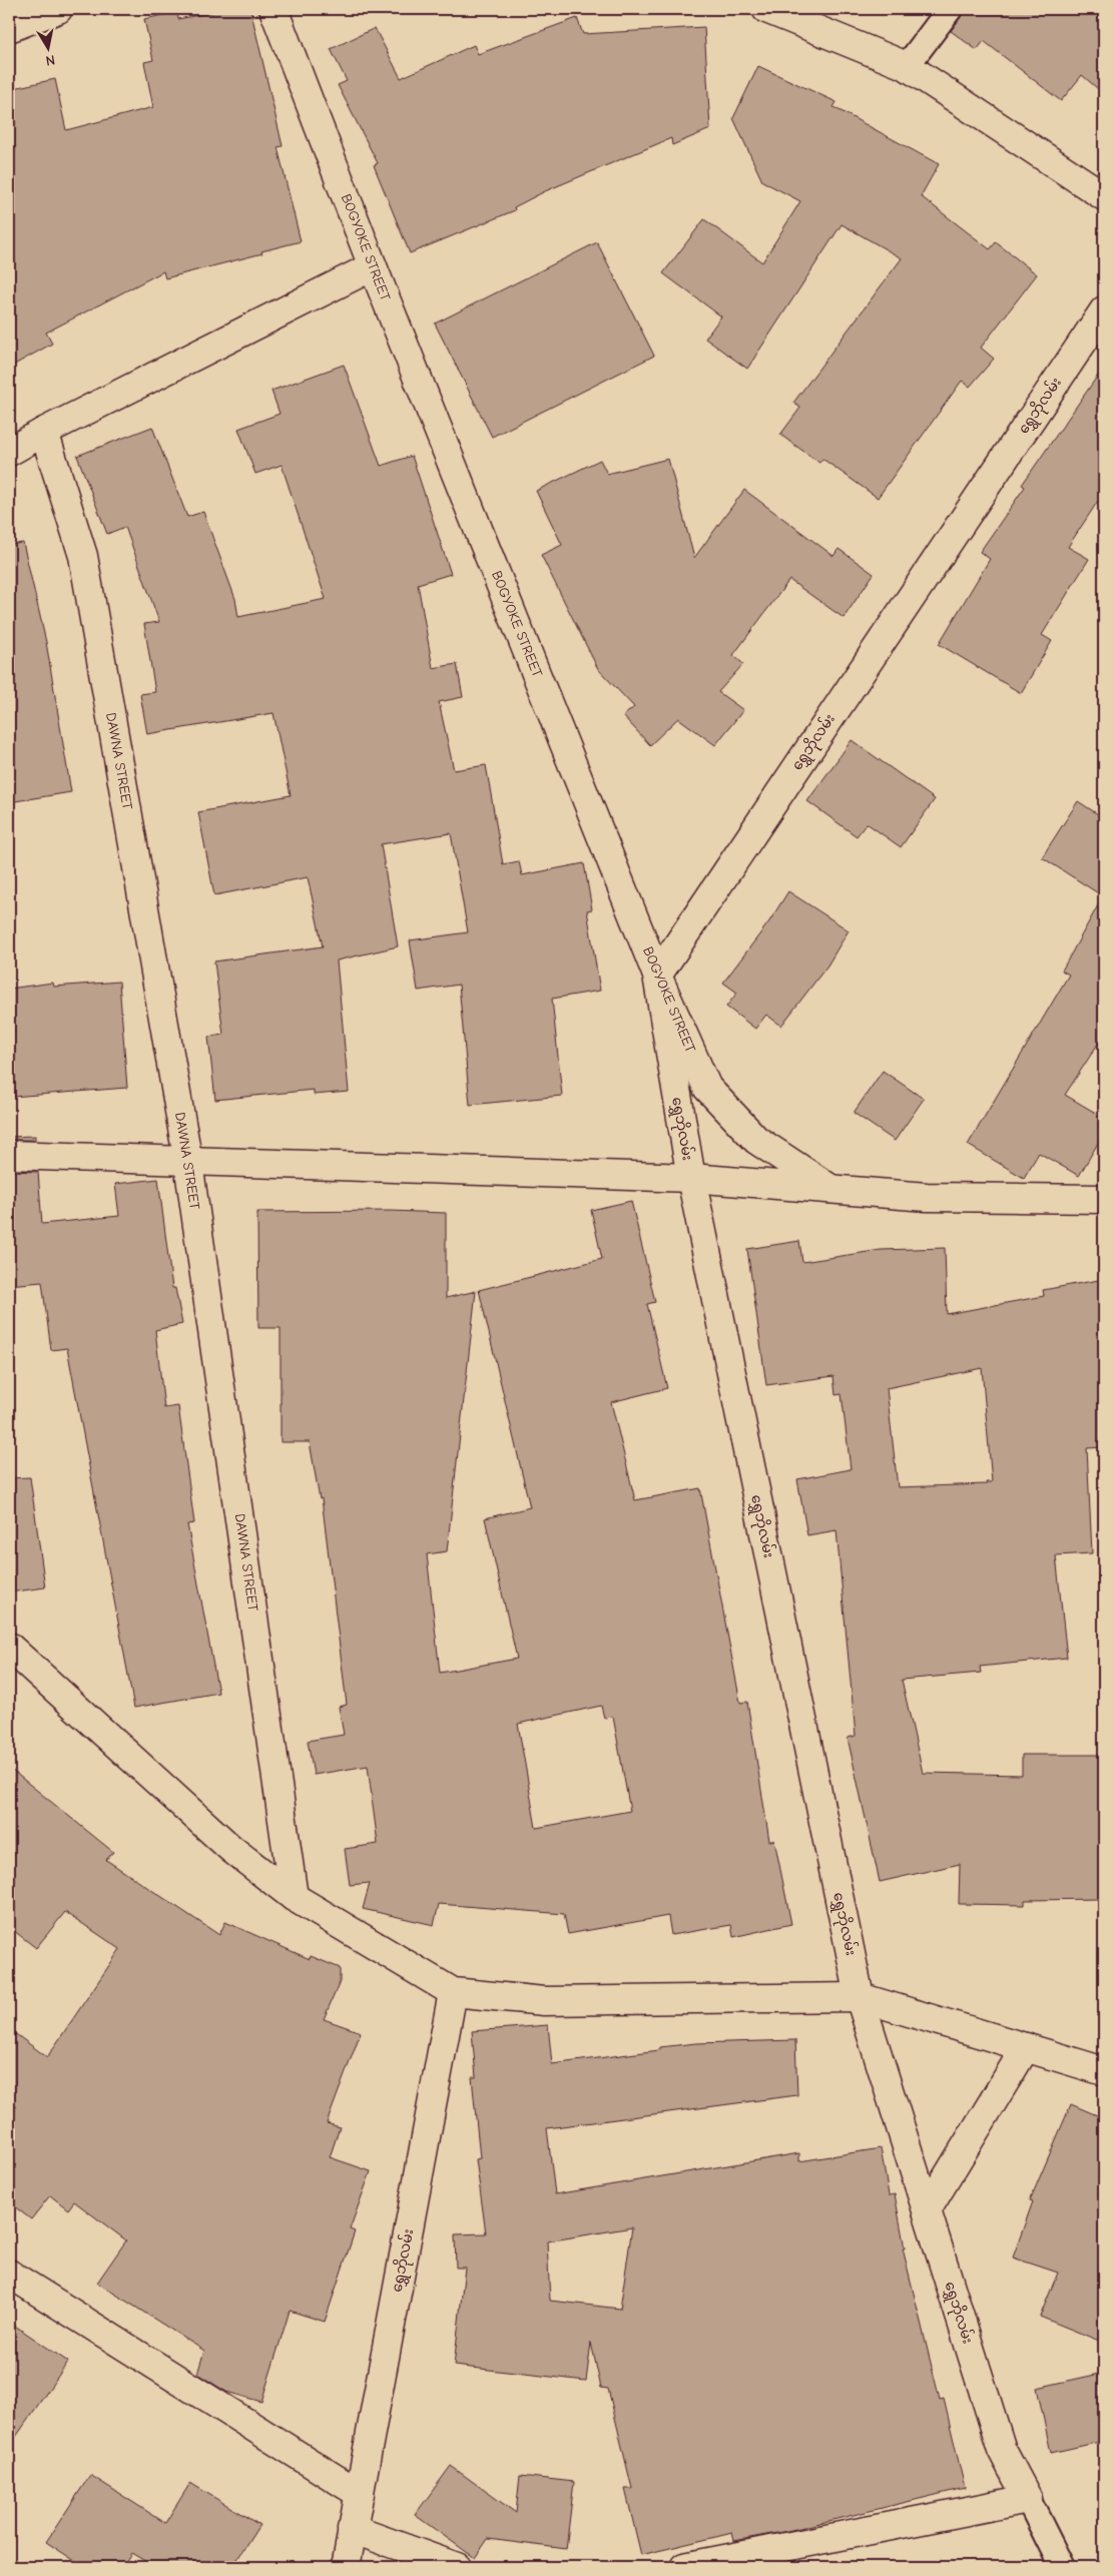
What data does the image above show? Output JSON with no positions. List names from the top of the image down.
{
  "streets": {
    "street": ["BOGYOKE STREET", "ရွှေဘိုလမ်း", "DAWNA STREET"]
  },
  "crossings": [
    ["BOGYOKE STREET", "ရွှေဘိုလမ်း"]
  ],
  "north": "bottom"
}
